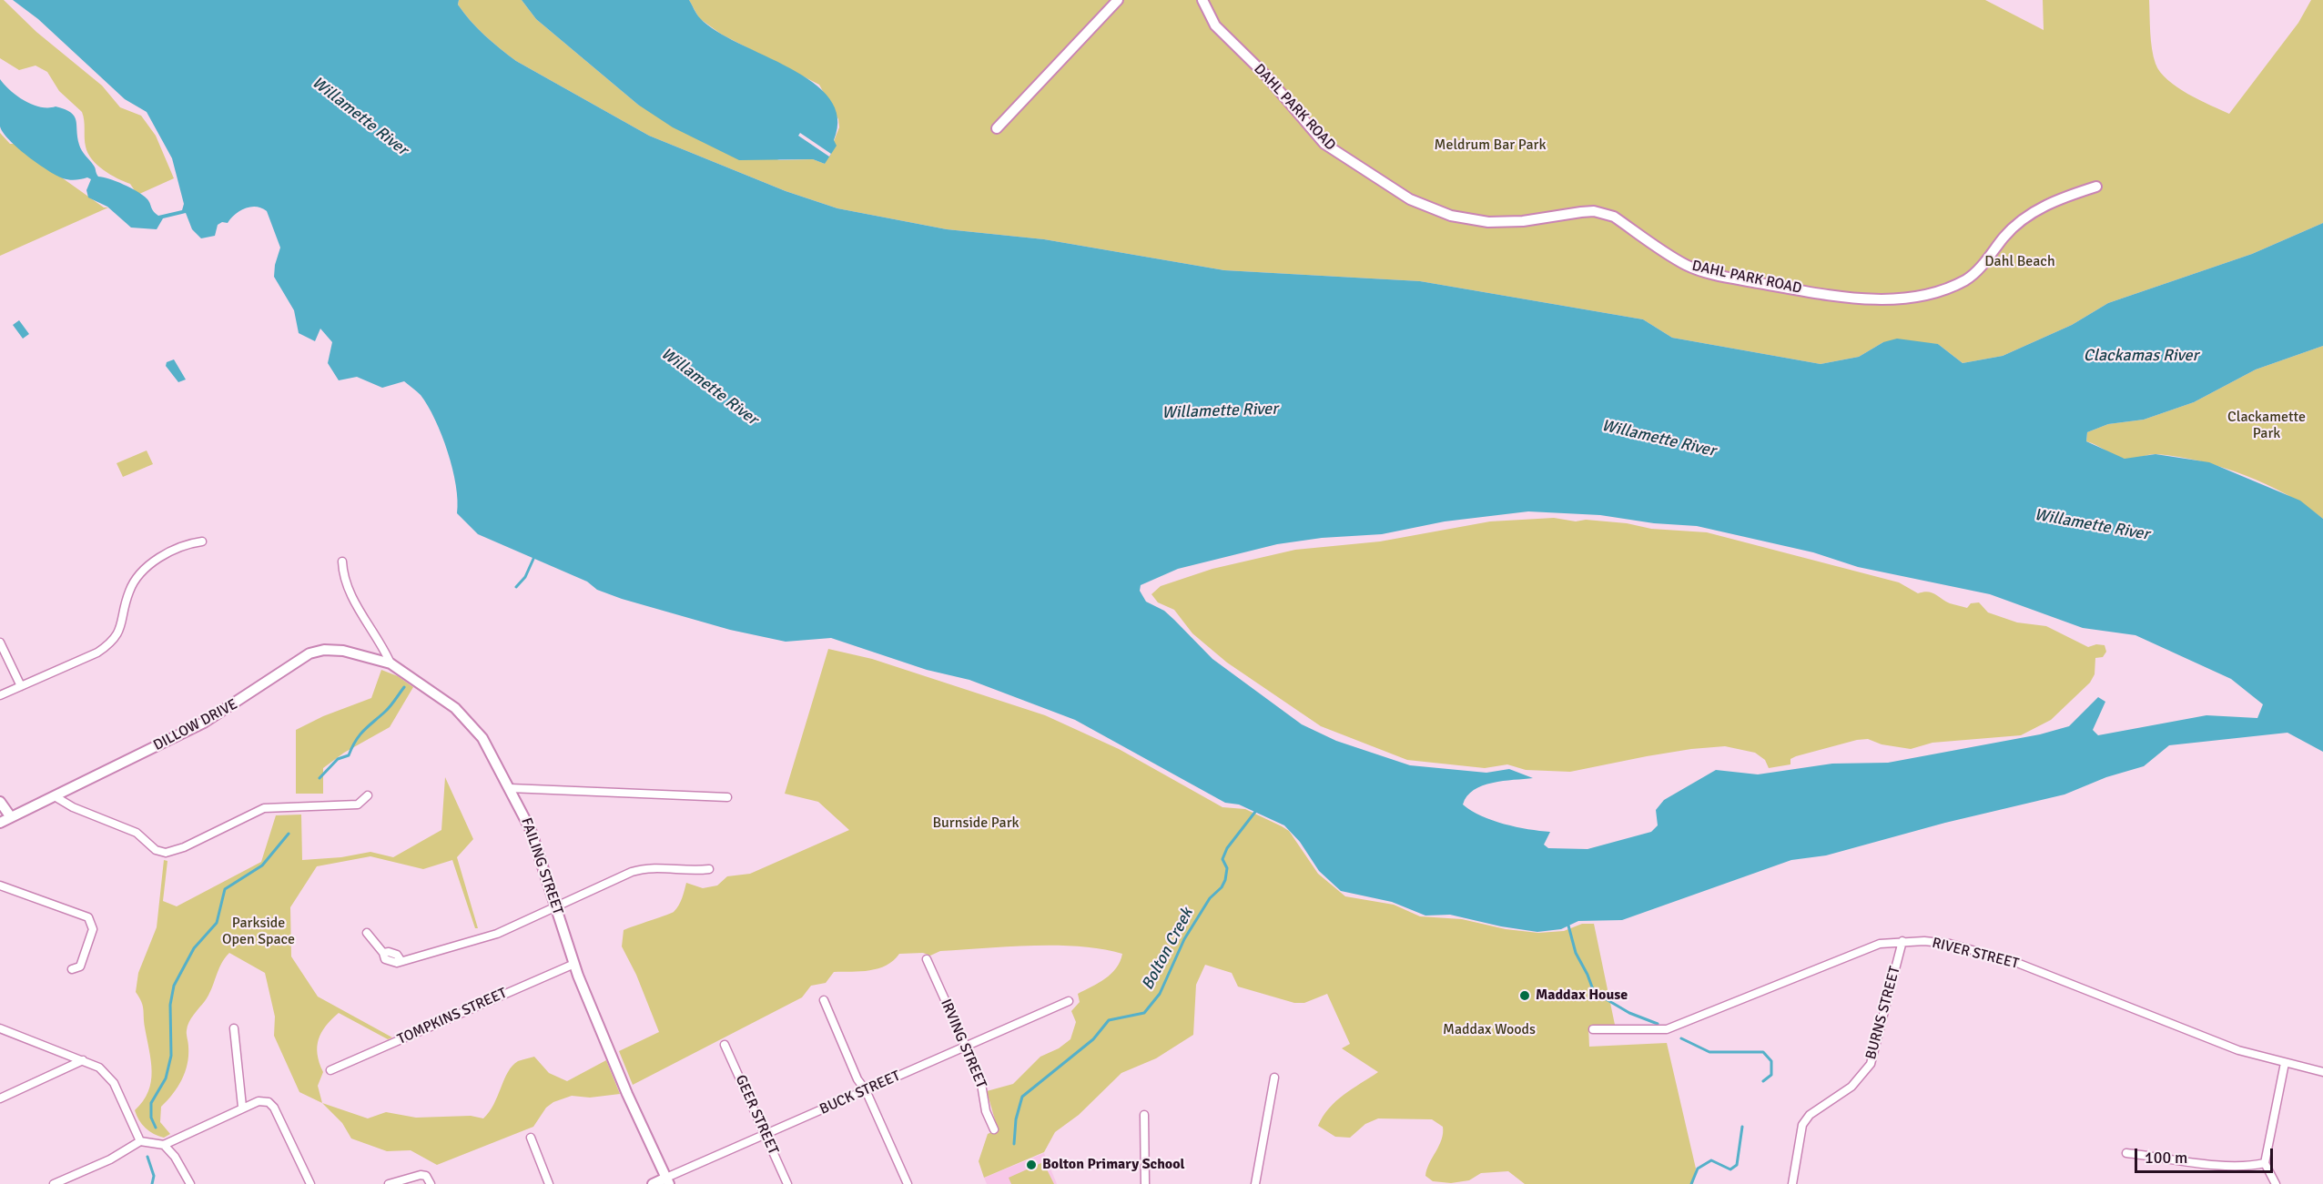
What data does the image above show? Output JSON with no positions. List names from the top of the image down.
{
  "streets": {
    "street": [
      "DAHL PARK ROAD",
      "DILLOW DRIVE",
      "FAILING STREET",
      "RIVER STREET",
      "BURNS STREET",
      "TOMPKINS STREET",
      "IRVING STREET",
      "BUCK STREET",
      "GEER STREET"
    ]
  },
  "crossings": [
    ["DILLOW DRIVE", "FAILING STREET"],
    ["FAILING STREET", "TOMPKINS STREET"],
    ["FAILING STREET", "BUCK STREET"],
    ["RIVER STREET", "BURNS STREET"],
    ["IRVING STREET", "BUCK STREET"],
    ["BUCK STREET", "GEER STREET"]
  ],
  "water": ["Willamette River", "Clackamas River", "Bolton Creek"],
  "parks": [
    "Meldrum Bar Park",
    "Dahl Beach",
    "Clackamette Park",
    "Burnside Park",
    "Parkside Open Space",
    "Maddax Woods"
  ],
  "places": ["Maddax House", "Bolton Primary School"],
  "scale_bar": "100 m"
}
